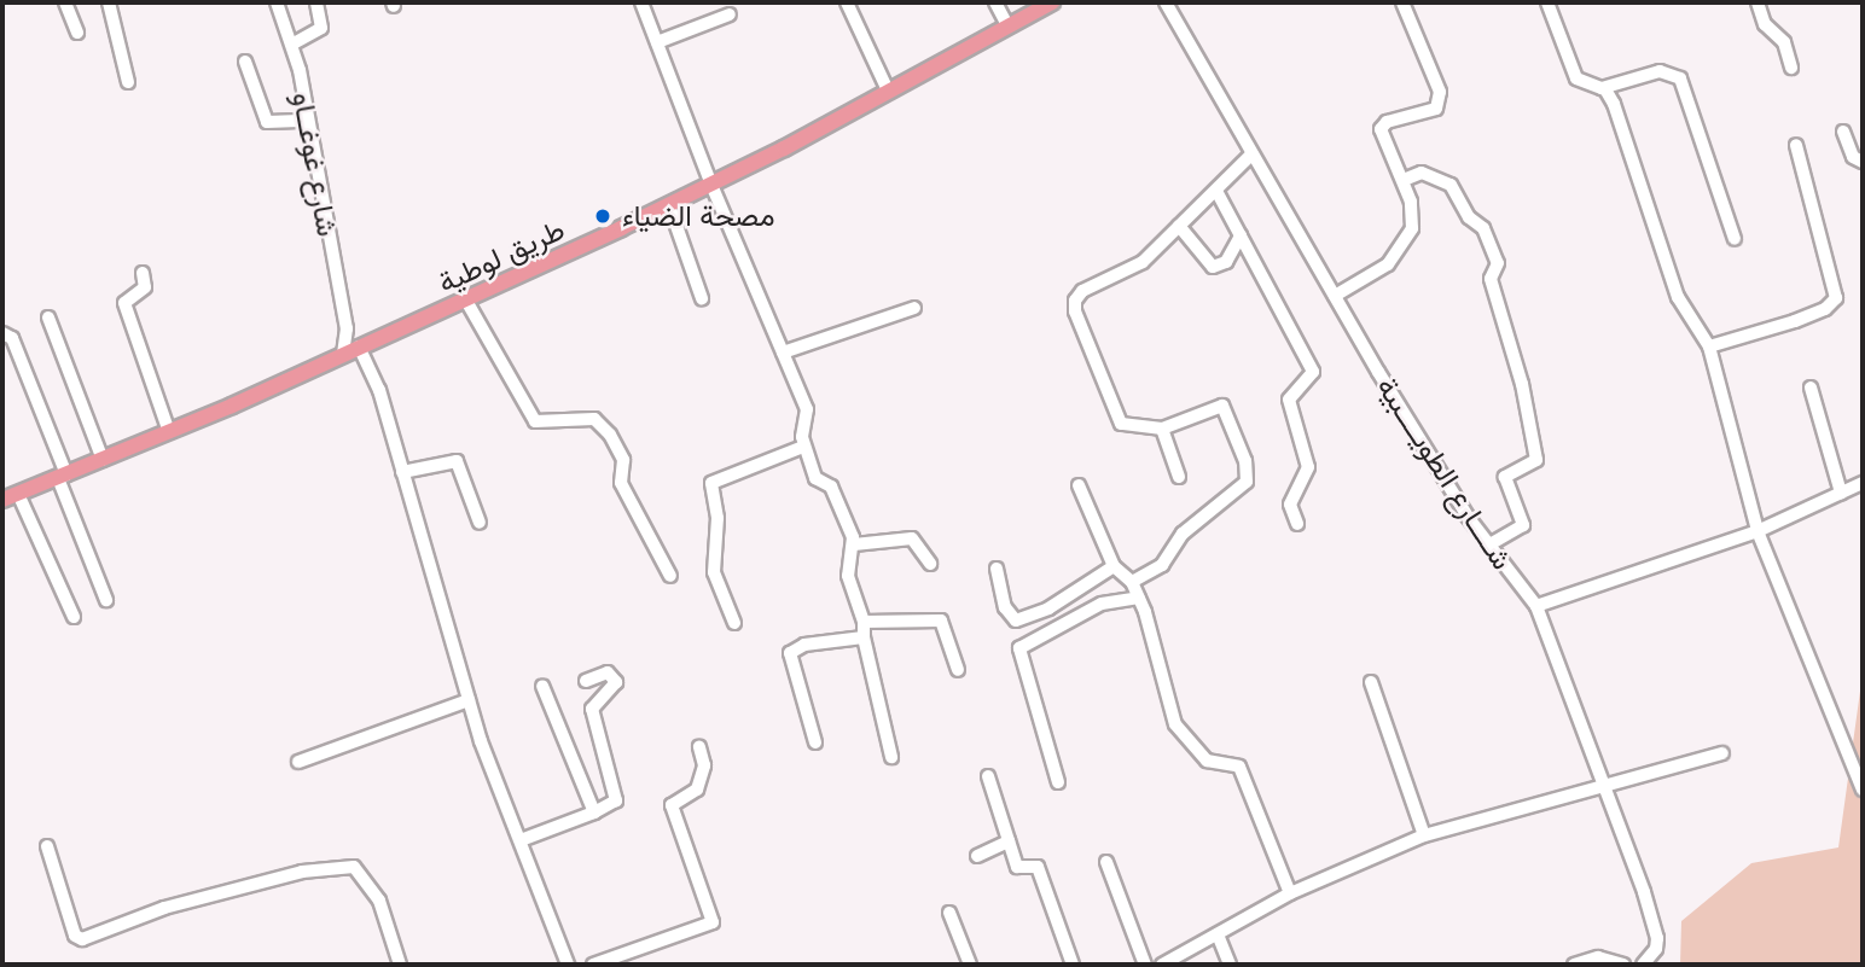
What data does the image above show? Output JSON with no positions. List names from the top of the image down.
{
  "streets": {
    "main road": ["طريق لوطية"],
    "street": ["شارع غوغــاو", "شــــارع الطويــــبية"]
  },
  "crossings": [
    ["شارع غوغــاو", "طريق لوطية"]
  ],
  "places": ["مصحة الضياء"]
}
